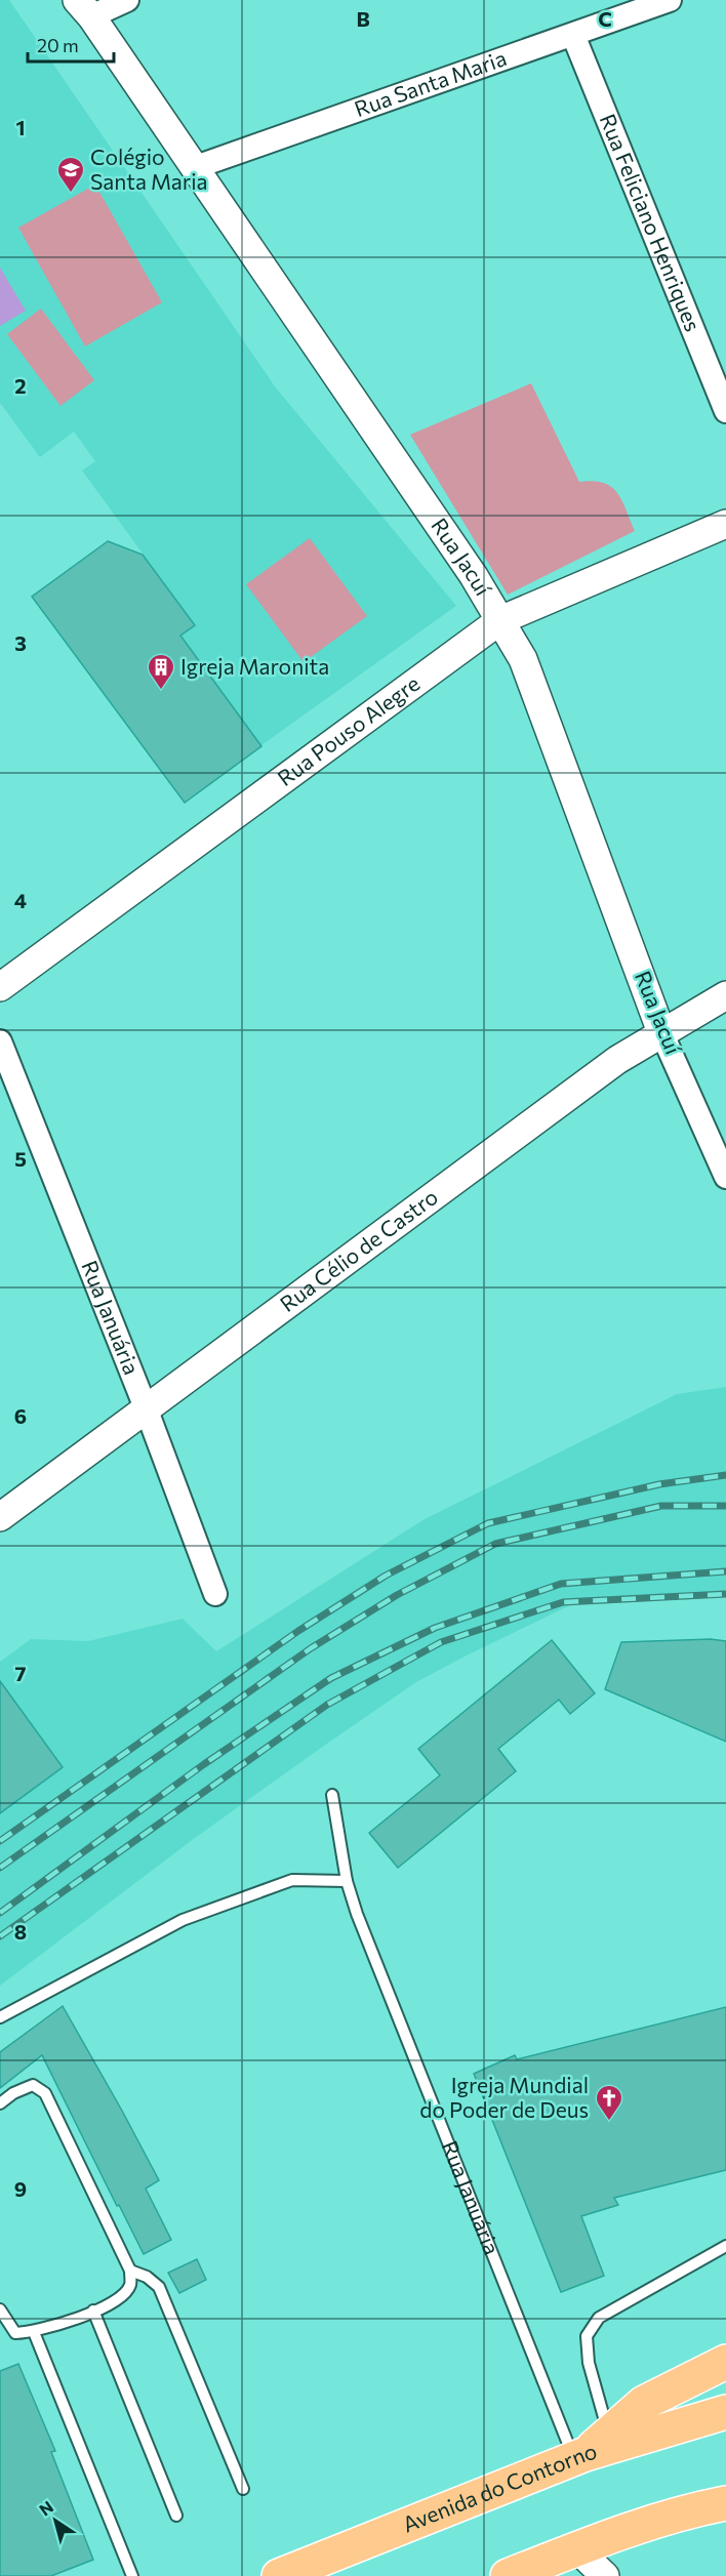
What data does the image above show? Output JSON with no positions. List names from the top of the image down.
{
  "streets": {
    "main road": ["Avenida do Contorno"],
    "street": [
      "Rua Santa Maria",
      "Rua Feliciano Henriques",
      "Rua Jacuí",
      "Rua Pouso Alegre",
      "Rua Célio de Castro",
      "Rua Januária"
    ]
  },
  "crossings": [
    ["Rua Santa Maria", "Rua Feliciano Henriques"],
    ["Rua Santa Maria", "Rua Jacuí"],
    ["Rua Jacuí", "Rua Pouso Alegre"],
    ["Rua Jacuí", "Rua Célio de Castro"],
    ["Rua Célio de Castro", "Rua Januária"],
    ["Rua Januária", "Avenida do Contorno"]
  ],
  "places": {
    "school or university": ["Colégio Santa Maria"],
    "building": ["Igreja Maronita"],
    "church": ["Igreja Mundial do Poder de Deus"]
  },
  "scale_bar": "20 m",
  "north": "top left",
  "grid": {
    "columns": ["B", "C"],
    "rows": [
      "1",
      "2",
      "3",
      "4",
      "5",
      "6",
      "7",
      "8",
      "9"
    ]
  }
}
